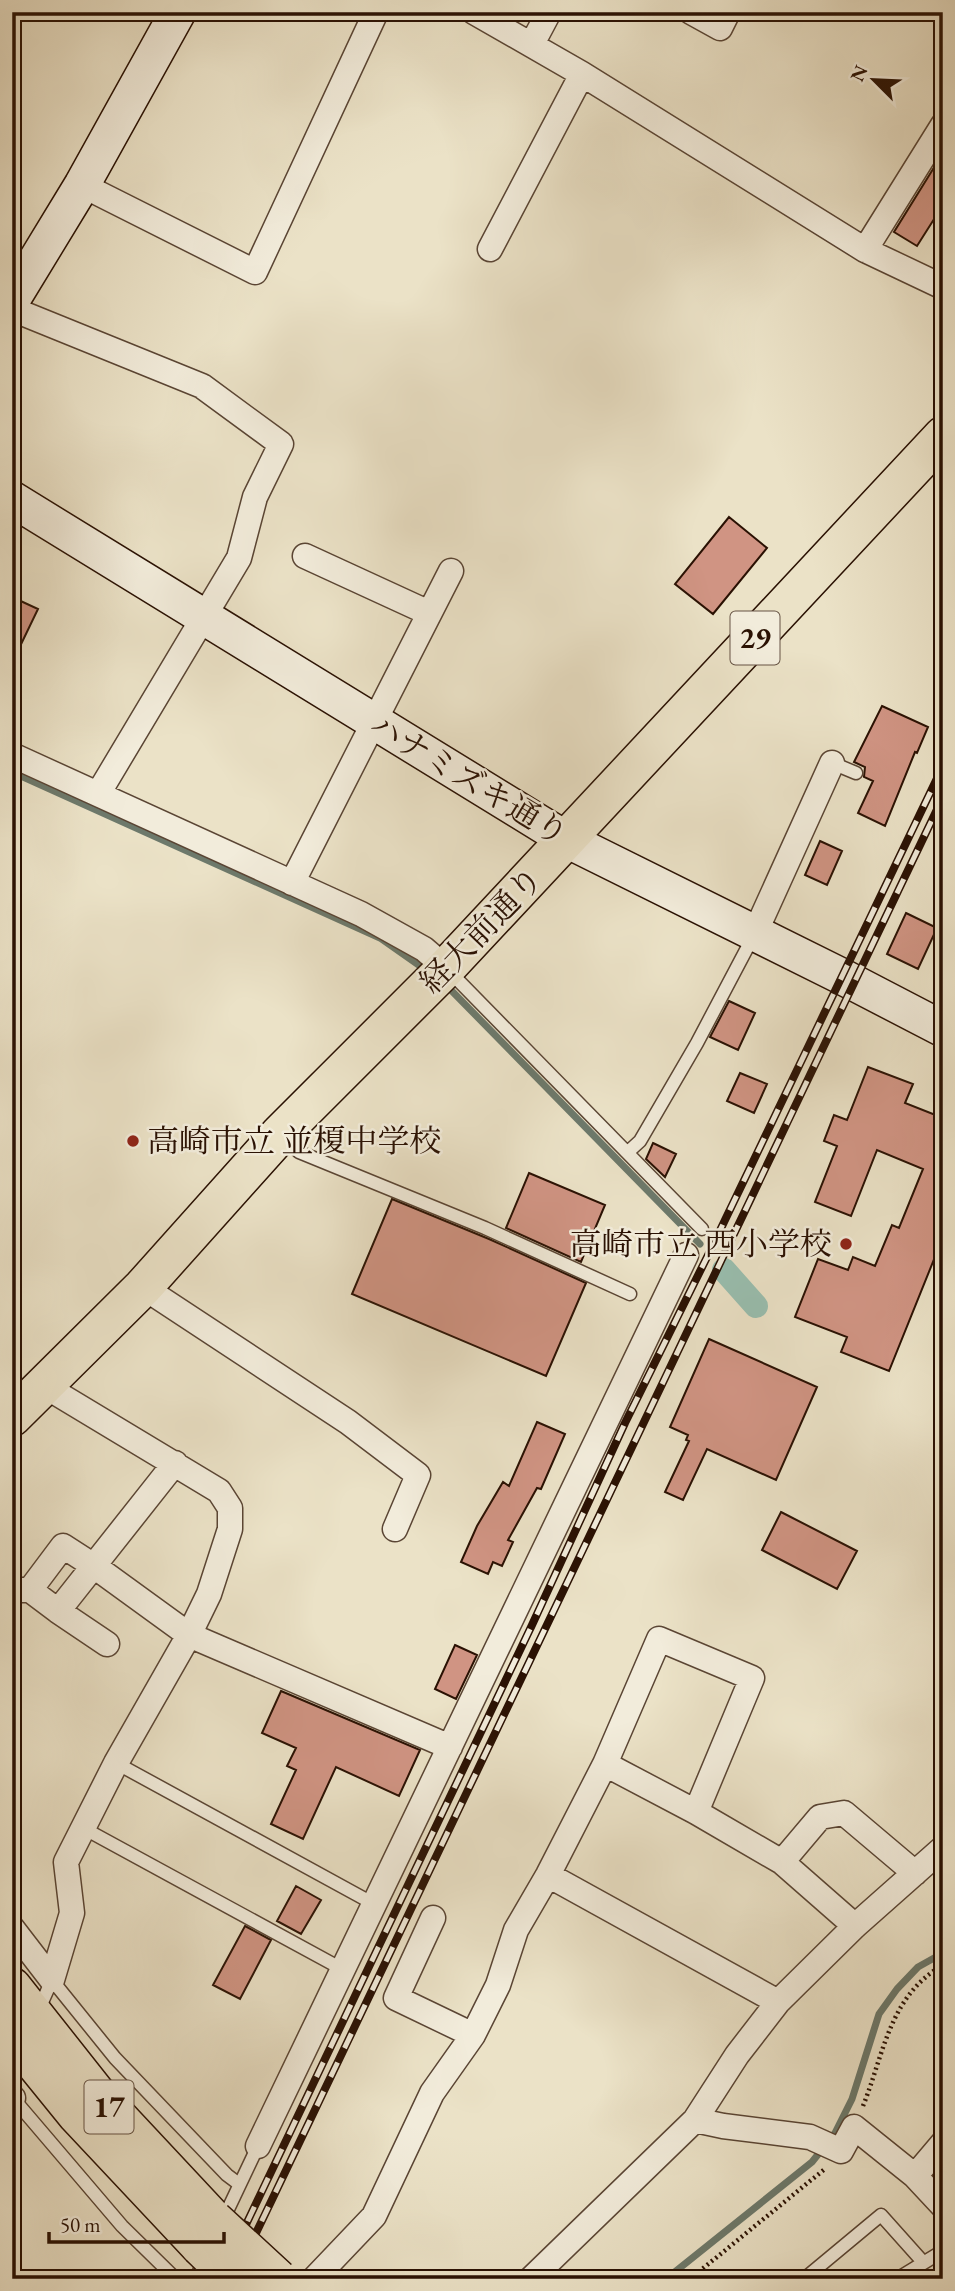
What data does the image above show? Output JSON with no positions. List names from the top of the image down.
{
  "streets": {
    "main road": ["29", "経大前通り", "17"],
    "street": ["ハナミズキ通り"]
  },
  "crossings": [
    ["ハナミズキ通り", "経大前通り"]
  ],
  "places": ["高崎市立 並榎中学校", "高崎市立 西小学校"],
  "scale_bar": "50 m",
  "north": "top left"
}
